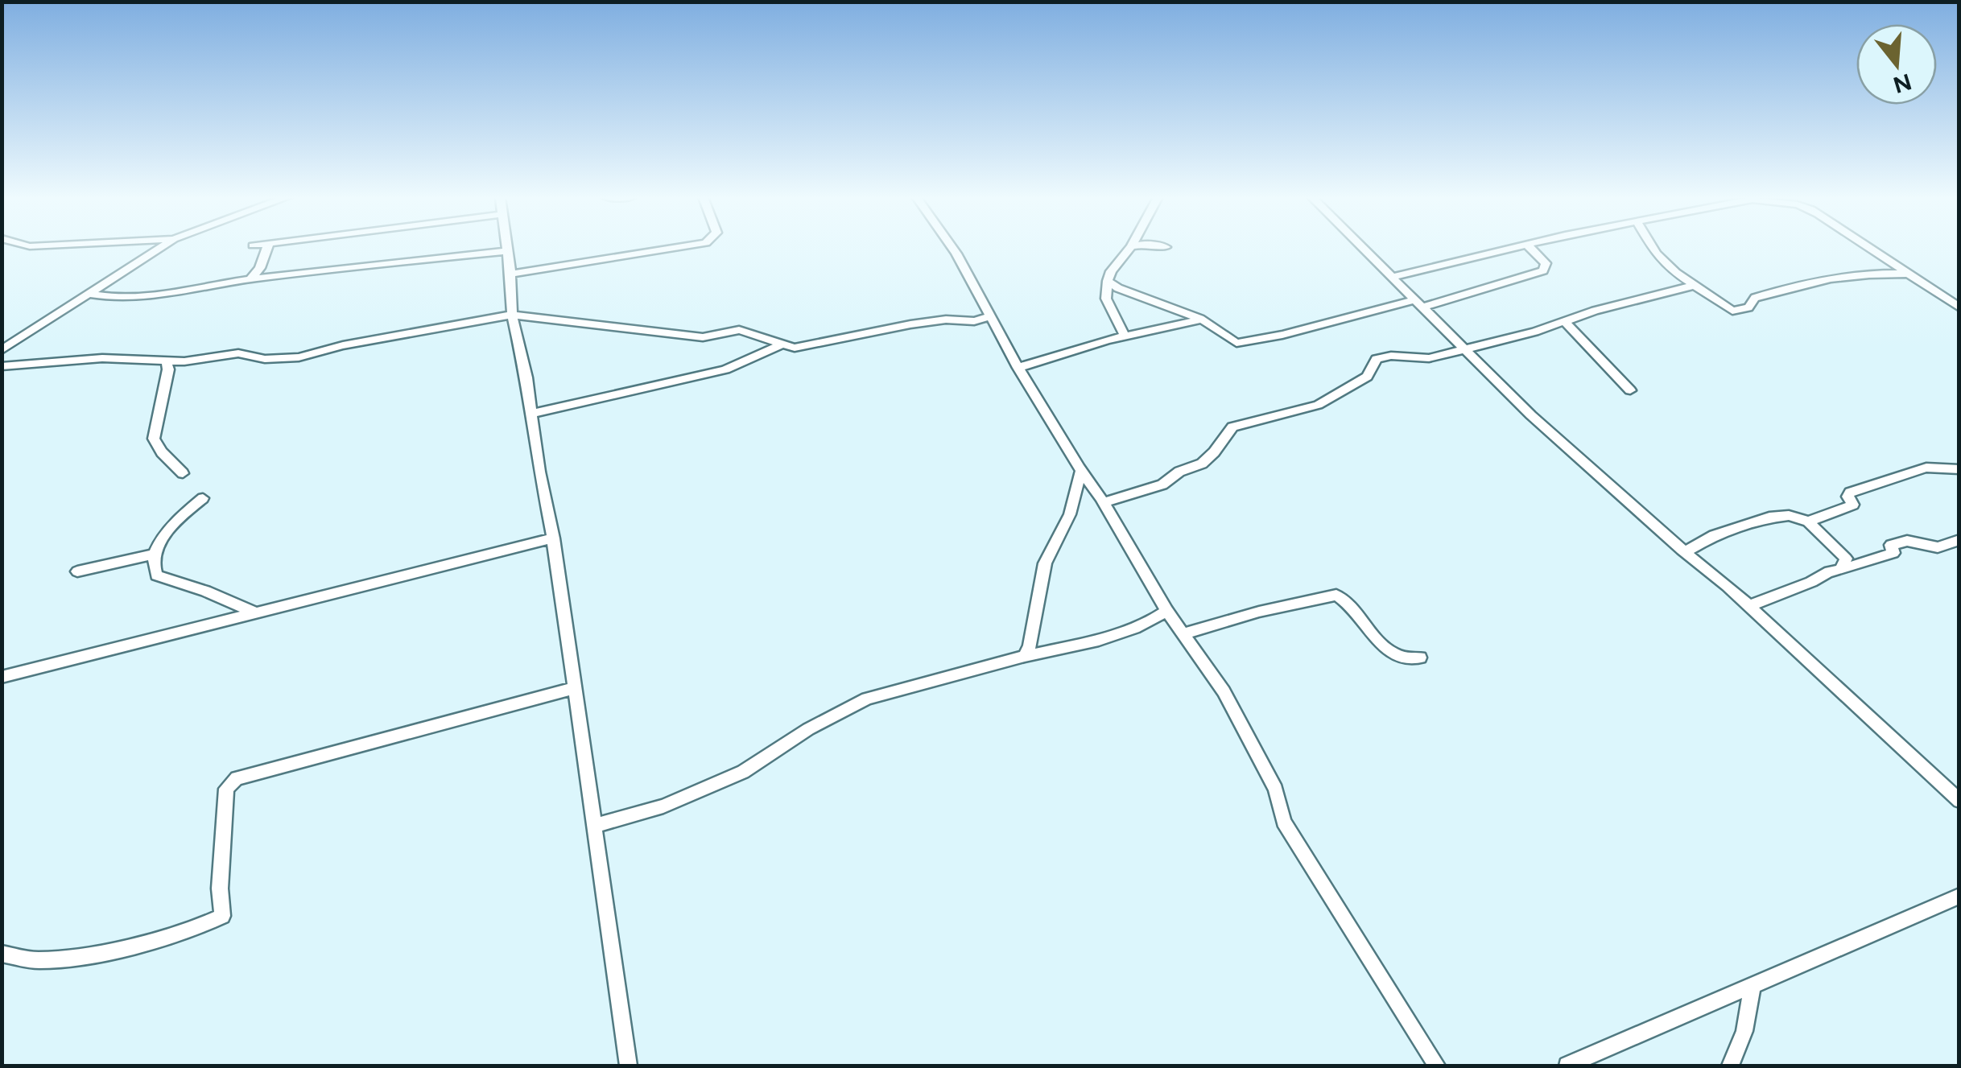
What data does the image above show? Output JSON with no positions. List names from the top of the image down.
{
  "north": "bottom"
}
